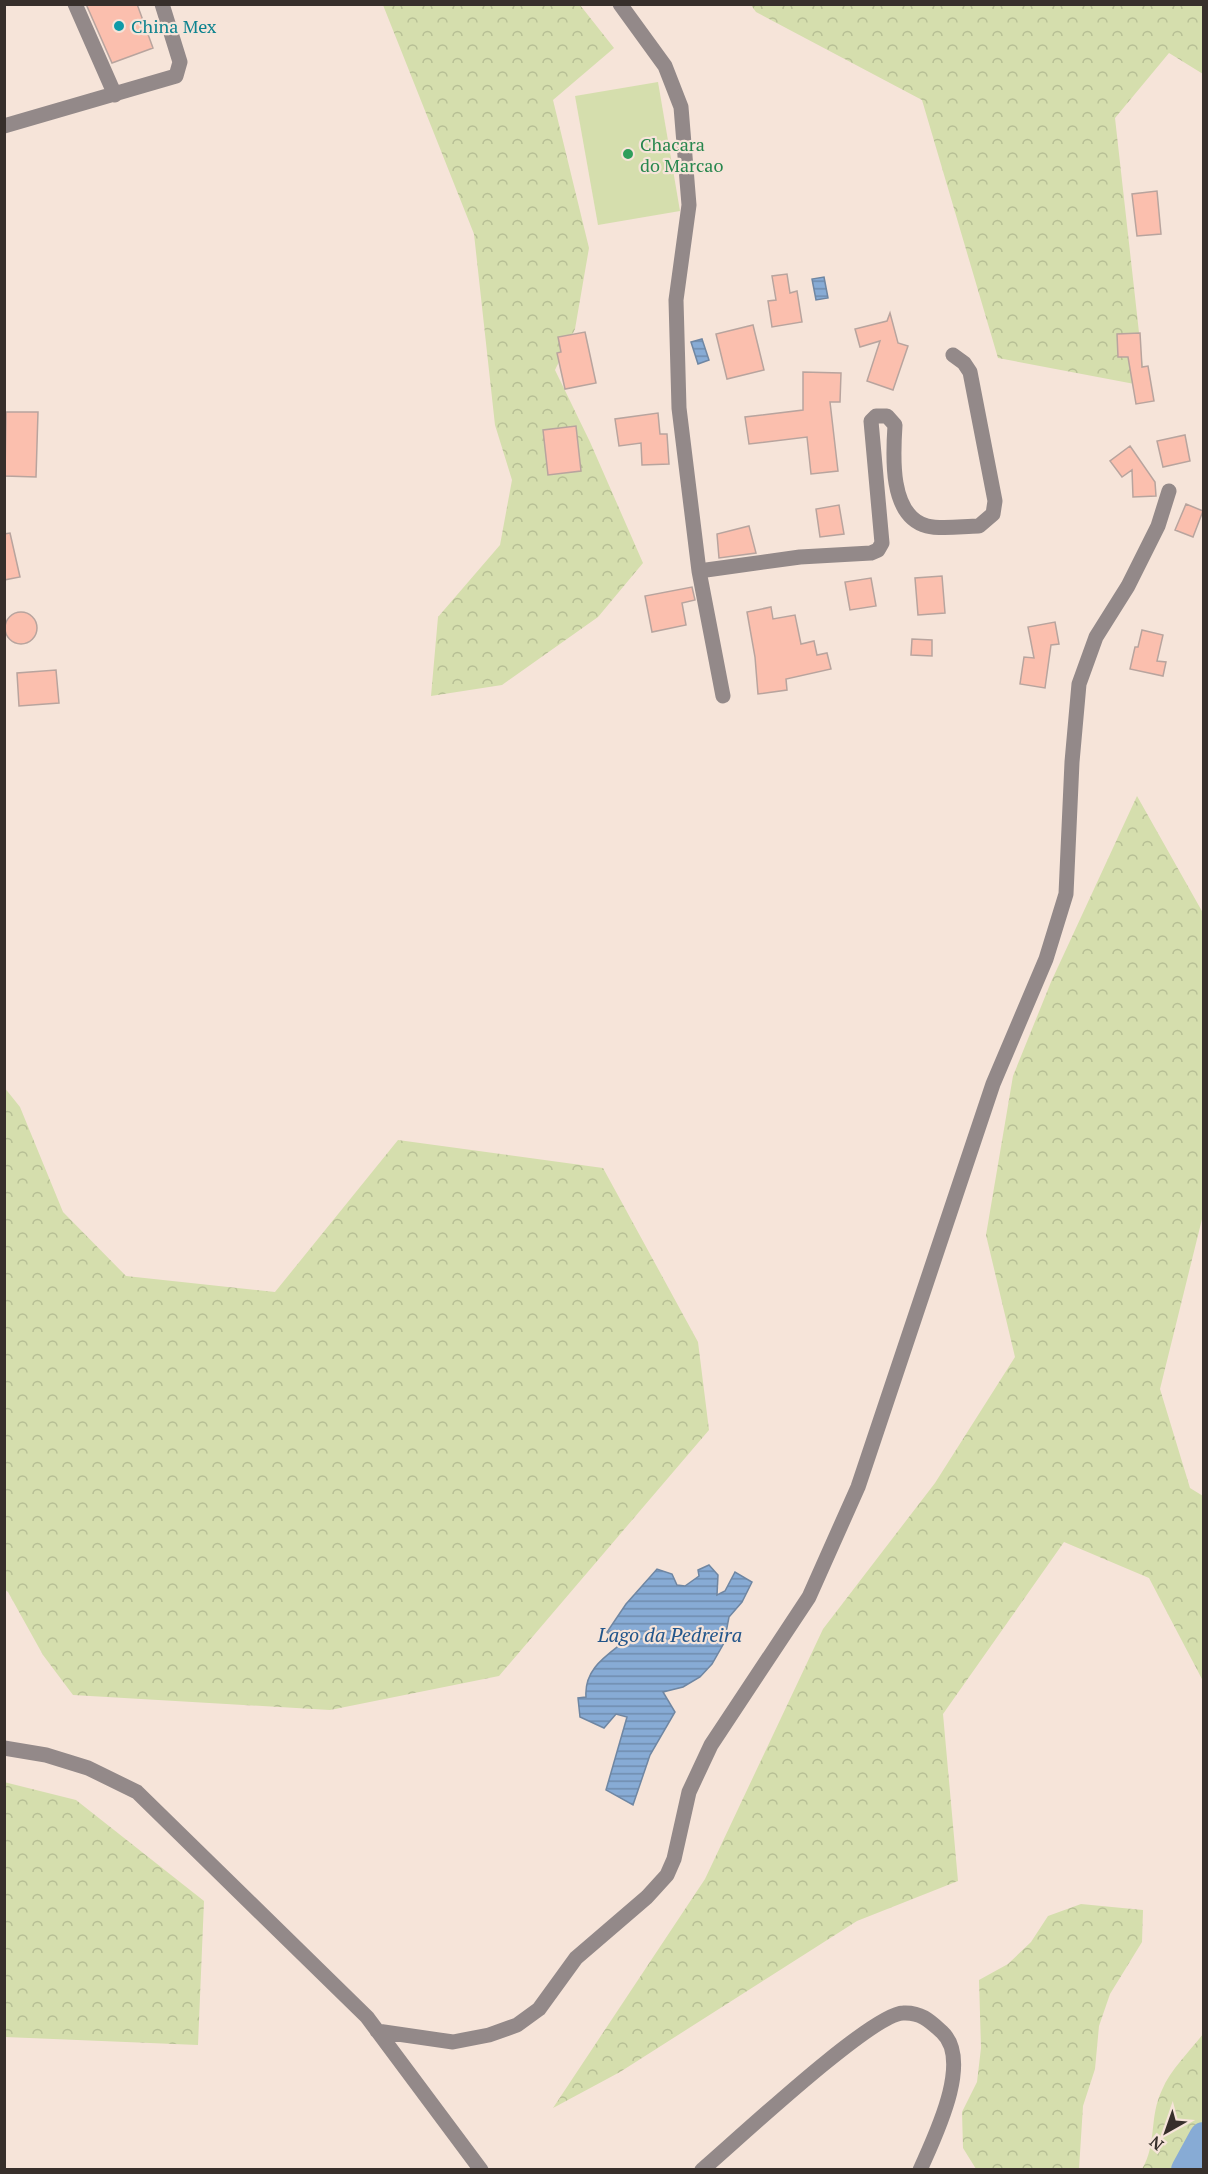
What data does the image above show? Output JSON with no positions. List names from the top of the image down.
{
  "water": ["Lago da Pedreira"],
  "places": ["China Mex", "Chacara do Marcao"],
  "north": "bottom left"
}
